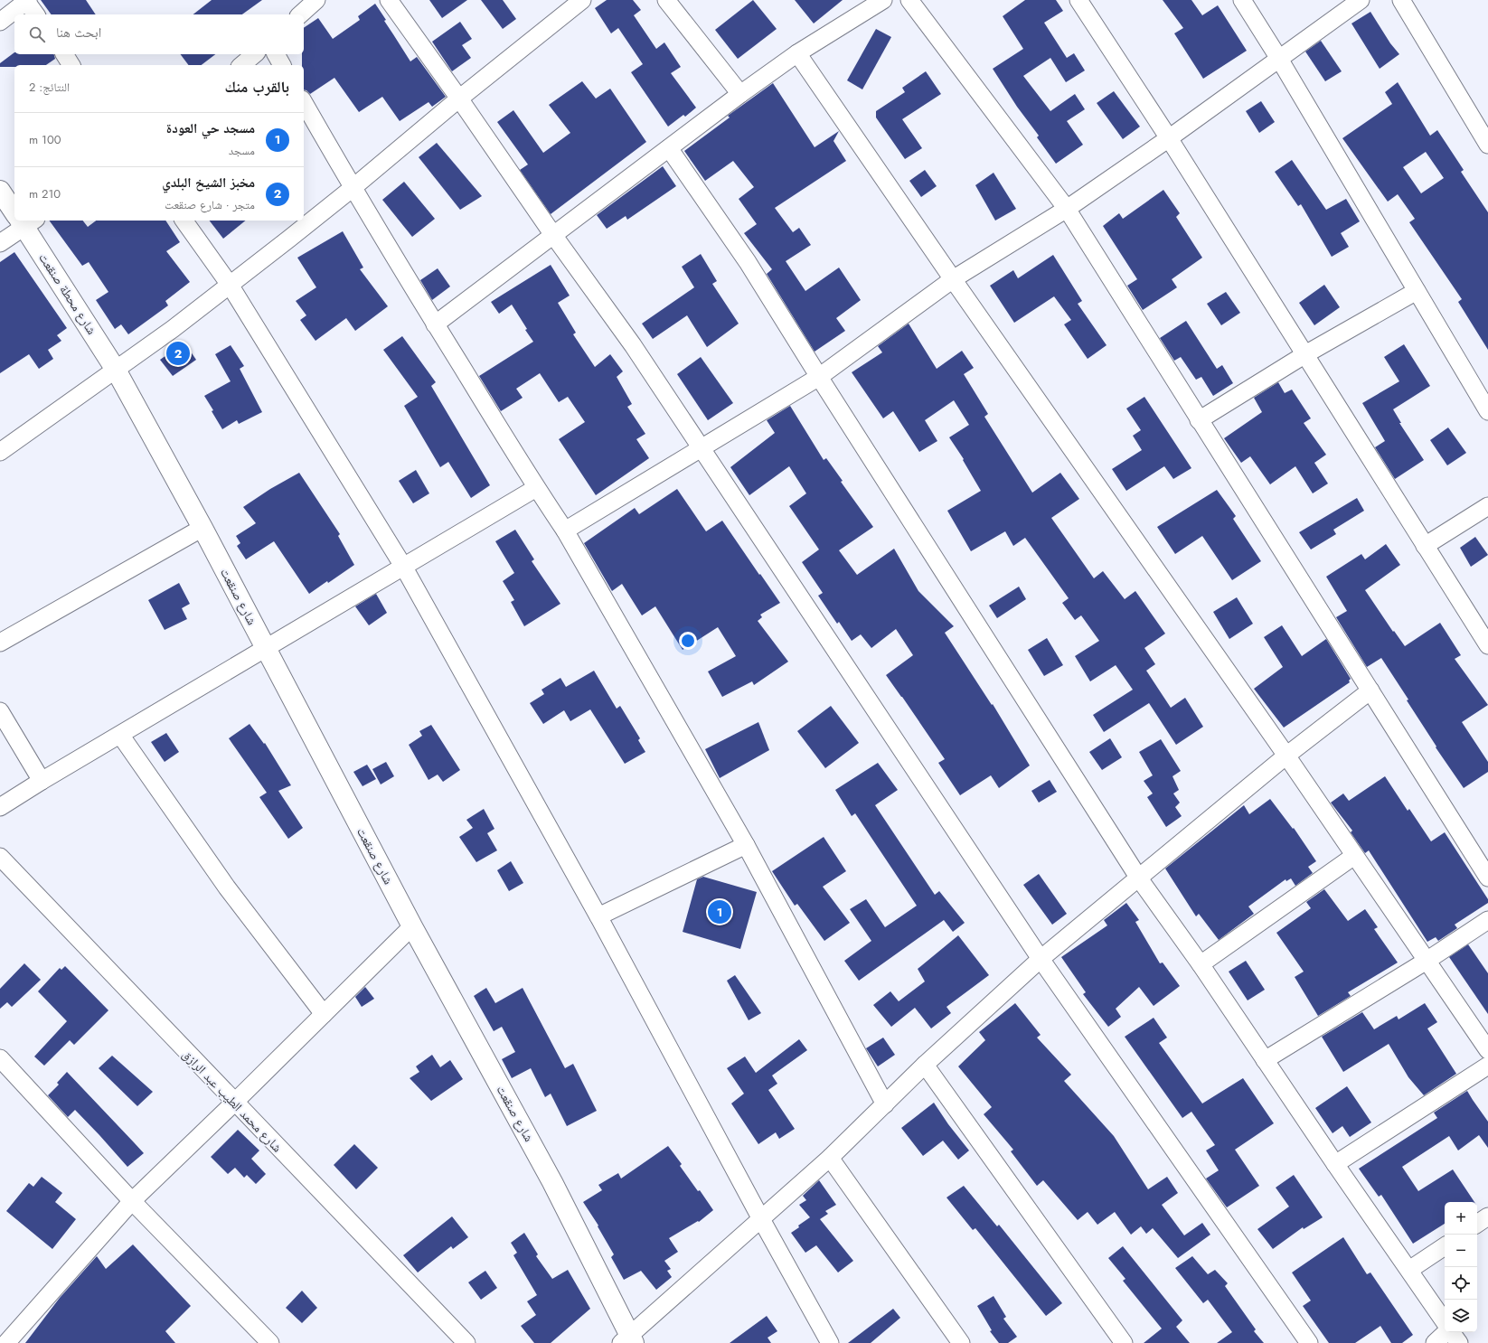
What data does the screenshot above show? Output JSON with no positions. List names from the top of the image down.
{
  "streets": {
    "street": ["شارع محطة صنقعت", "شارع صنقعت", "شارع محمد الطيب عبد الرازق"]
  },
  "crossings": [
    ["شارع محطة صنقعت", "شارع صنقعت"]
  ],
  "page": {
    "search": "ابحث هنا",
    "heading": ["بالقرب منك", "النتائج: 2"],
    "list": [
      {
        "mark": "1",
        "name": "مسجد حي العودة",
        "note": "مسجد",
        "value": "100 m"
      },
      {
        "mark": "2",
        "name": "مخبز الشيخ البلدي",
        "note": "متجر · شارع صنقعت",
        "value": "210 m"
      }
    ],
    "pins": ["2", "1"],
    "map_buttons": ["+", "−"]
  }
}
